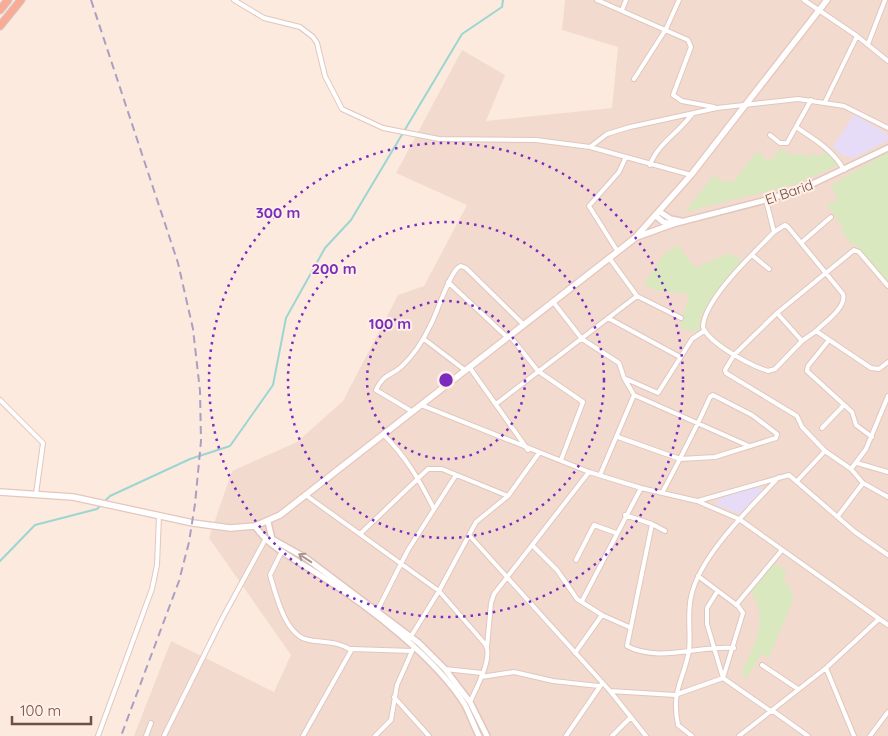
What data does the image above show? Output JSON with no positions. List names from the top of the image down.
{
  "streets": {
    "street": ["El Barid"]
  },
  "scale_bar": "100 m",
  "rings": ["300 m", "200 m", "100 m"]
}
